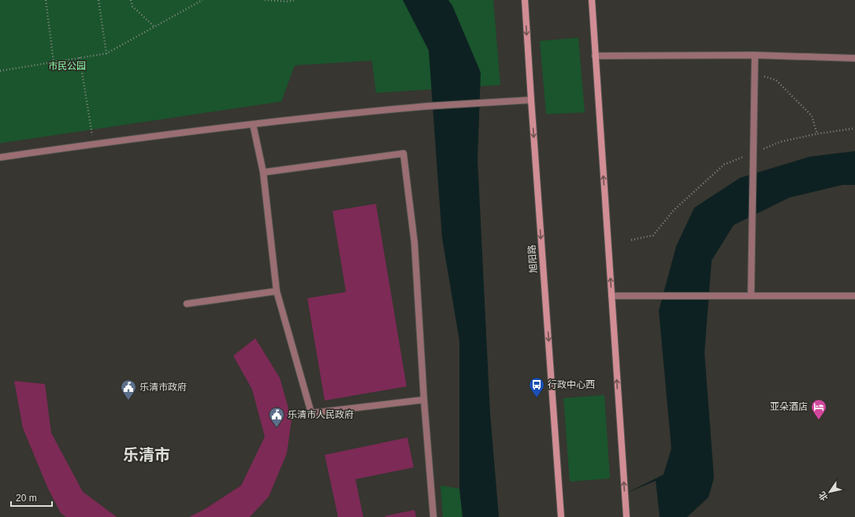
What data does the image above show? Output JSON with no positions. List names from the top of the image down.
{
  "streets": {
    "main road": ["旭阳路"]
  },
  "one_way": ["旭阳路"],
  "districts": ["乐清市"],
  "parks": ["市民公园"],
  "places": {
    "bus stop": ["行政中心西"],
    "public building": ["乐清市政府", "乐清市人民政府"],
    "hotel": ["亚朵酒店"]
  },
  "scale_bar": "20 m",
  "north": "bottom left"
}
